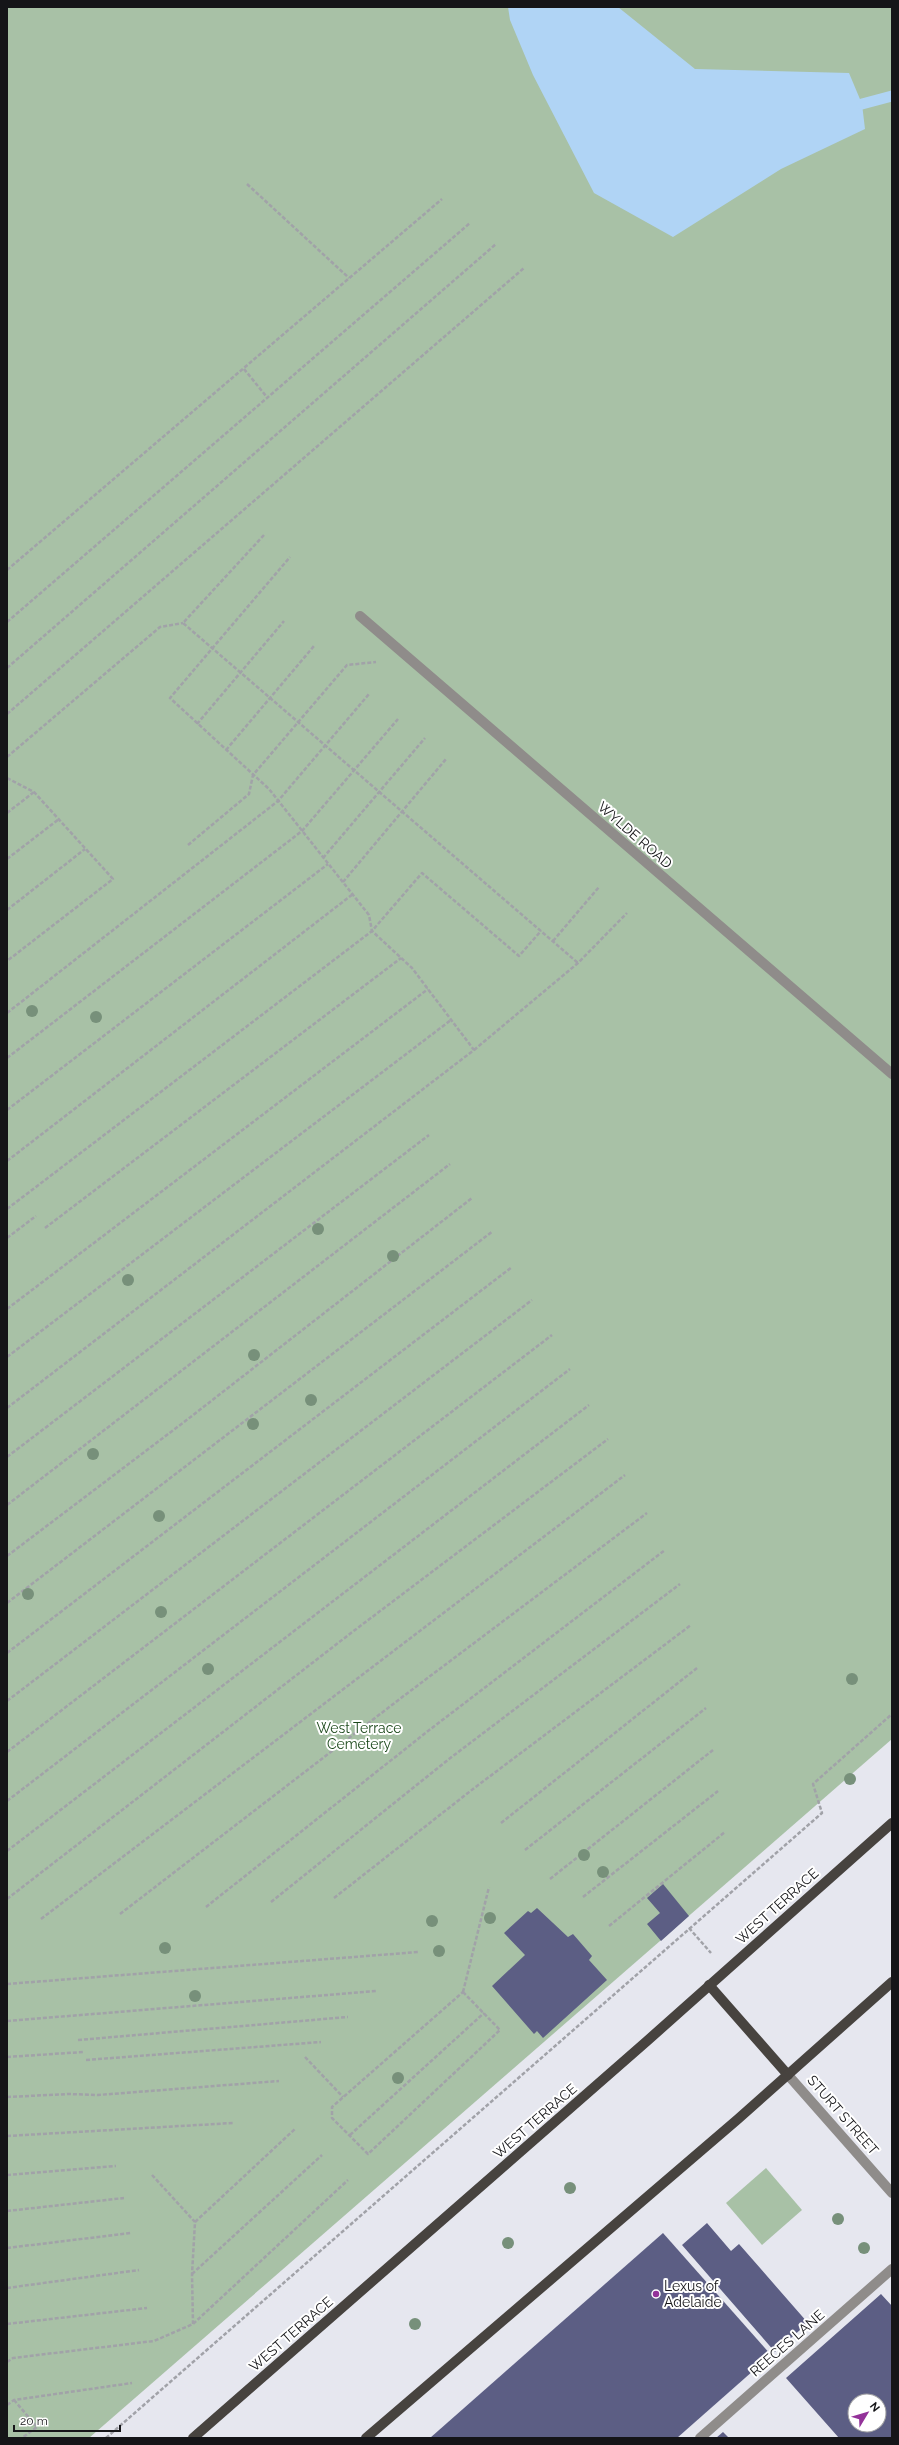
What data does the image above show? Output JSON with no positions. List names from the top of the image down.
{
  "streets": {
    "main road": ["WEST TERRACE"],
    "street": ["WYLDE ROAD", "STURT STREET", "REECES LANE"]
  },
  "parks": ["West Terrace Cemetery"],
  "places": ["Lexus of Adelaide"],
  "scale_bar": "20 m",
  "north": "top right"
}
